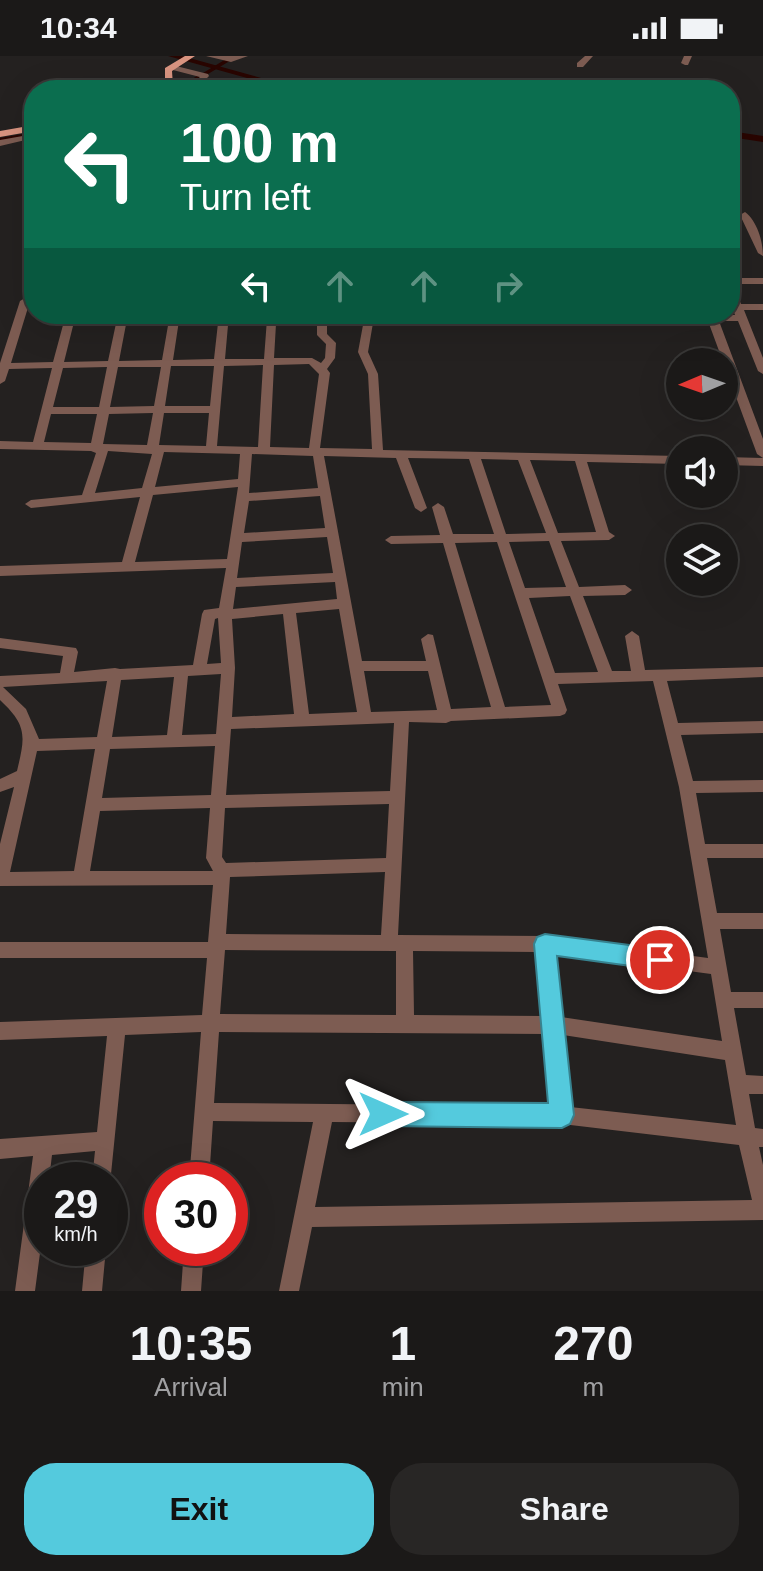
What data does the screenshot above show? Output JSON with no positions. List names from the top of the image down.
{
  "north": "left",
  "page": {
    "status": "10:34",
    "turn": ["100 m", "Turn left"],
    "speed": "29 km/h",
    "limit": "30",
    "eta": [
      "10:35",
      "Arrival",
      "1",
      "min",
      "270",
      "m"
    ],
    "buttons": ["Exit", "Share"]
  }
}
